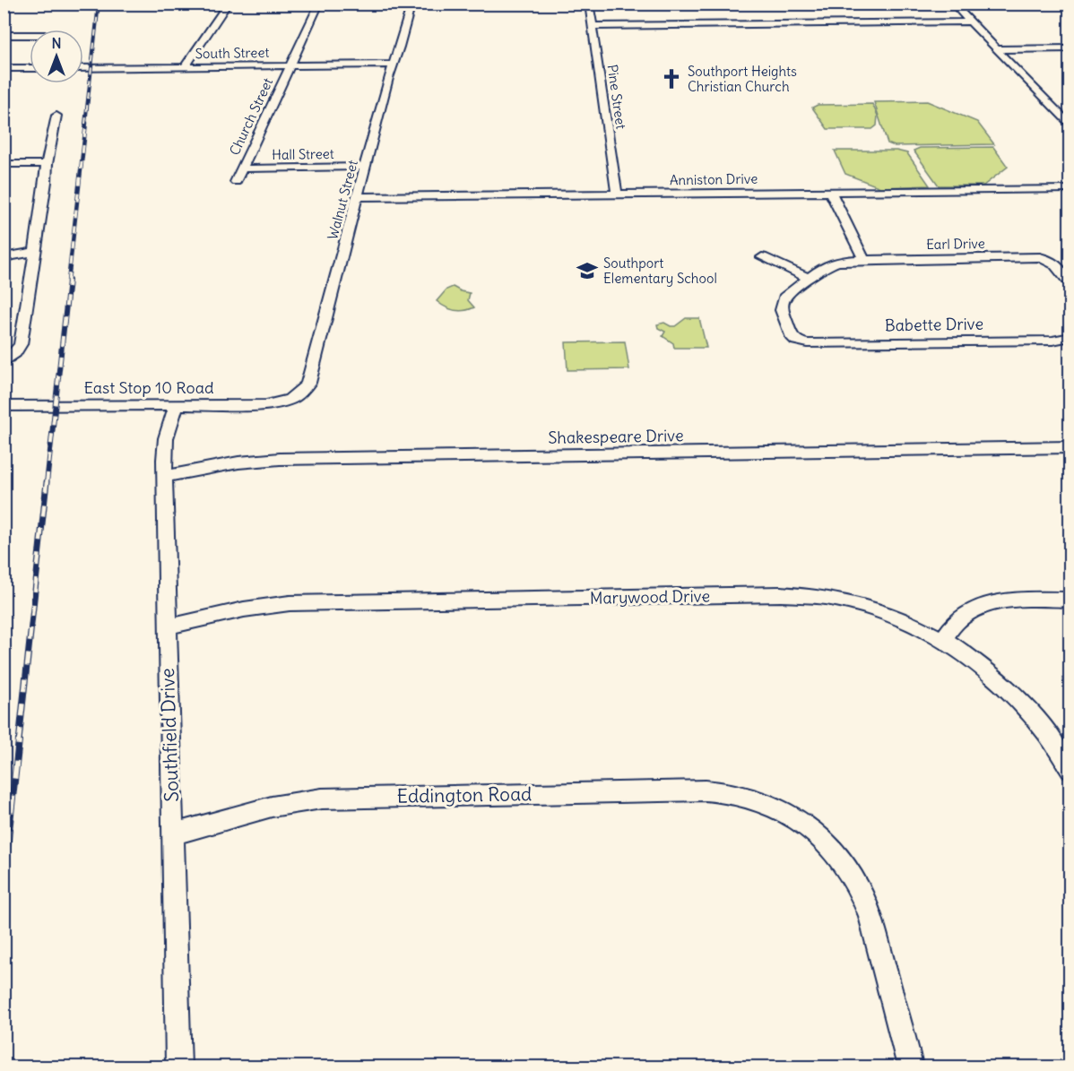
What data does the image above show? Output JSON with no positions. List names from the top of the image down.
{
  "streets": {
    "street": [
      "South Street",
      "Pine Street",
      "Church Street",
      "Hall Street",
      "Anniston Drive",
      "Walnut Street",
      "Earl Drive",
      "Babette Drive",
      "East Stop 10 Road",
      "Shakespeare Drive",
      "Marywood Drive",
      "Southfield Drive",
      "Eddington Road"
    ]
  },
  "crossings": [
    ["South Street", "Church Street"],
    ["South Street", "Walnut Street"],
    ["Pine Street", "Anniston Drive"],
    ["Church Street", "Hall Street"],
    ["Hall Street", "Walnut Street"],
    ["Anniston Drive", "Walnut Street"],
    ["Walnut Street", "East Stop 10 Road"],
    ["Earl Drive", "Babette Drive"],
    ["East Stop 10 Road", "Southfield Drive"],
    ["Shakespeare Drive", "Southfield Drive"],
    ["Marywood Drive", "Southfield Drive"],
    ["Southfield Drive", "Eddington Road"]
  ],
  "places": {
    "church": ["Southport Heights Christian Church"],
    "school or university": ["Southport Elementary School"]
  },
  "north": "top"
}
